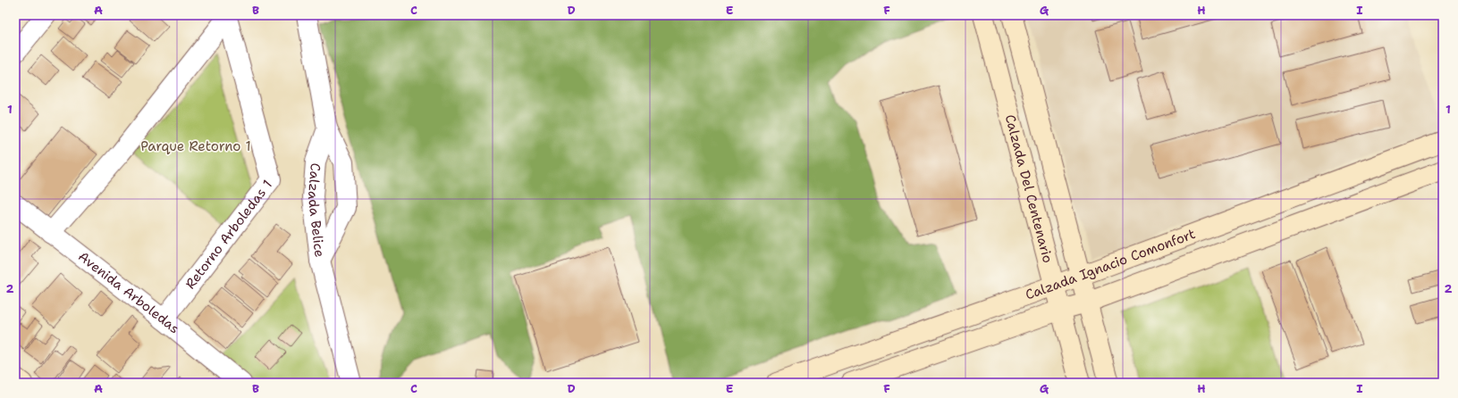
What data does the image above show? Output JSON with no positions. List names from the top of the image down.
{
  "streets": {
    "main road": ["Calzada Del Centenario", "Calzada Ignacio Comonfort"],
    "street": ["Calzada Belice", "Retorno Arboledas 1", "Avenida Arboledas"]
  },
  "crossings": [
    ["Calzada Del Centenario", "Calzada Ignacio Comonfort"],
    ["Retorno Arboledas 1", "Avenida Arboledas"]
  ],
  "parks": ["Parque Retorno 1"],
  "grid": {
    "columns": [
      "A",
      "B",
      "C",
      "D",
      "E",
      "F",
      "G",
      "H",
      "I"
    ],
    "rows": ["1", "2"]
  }
}
